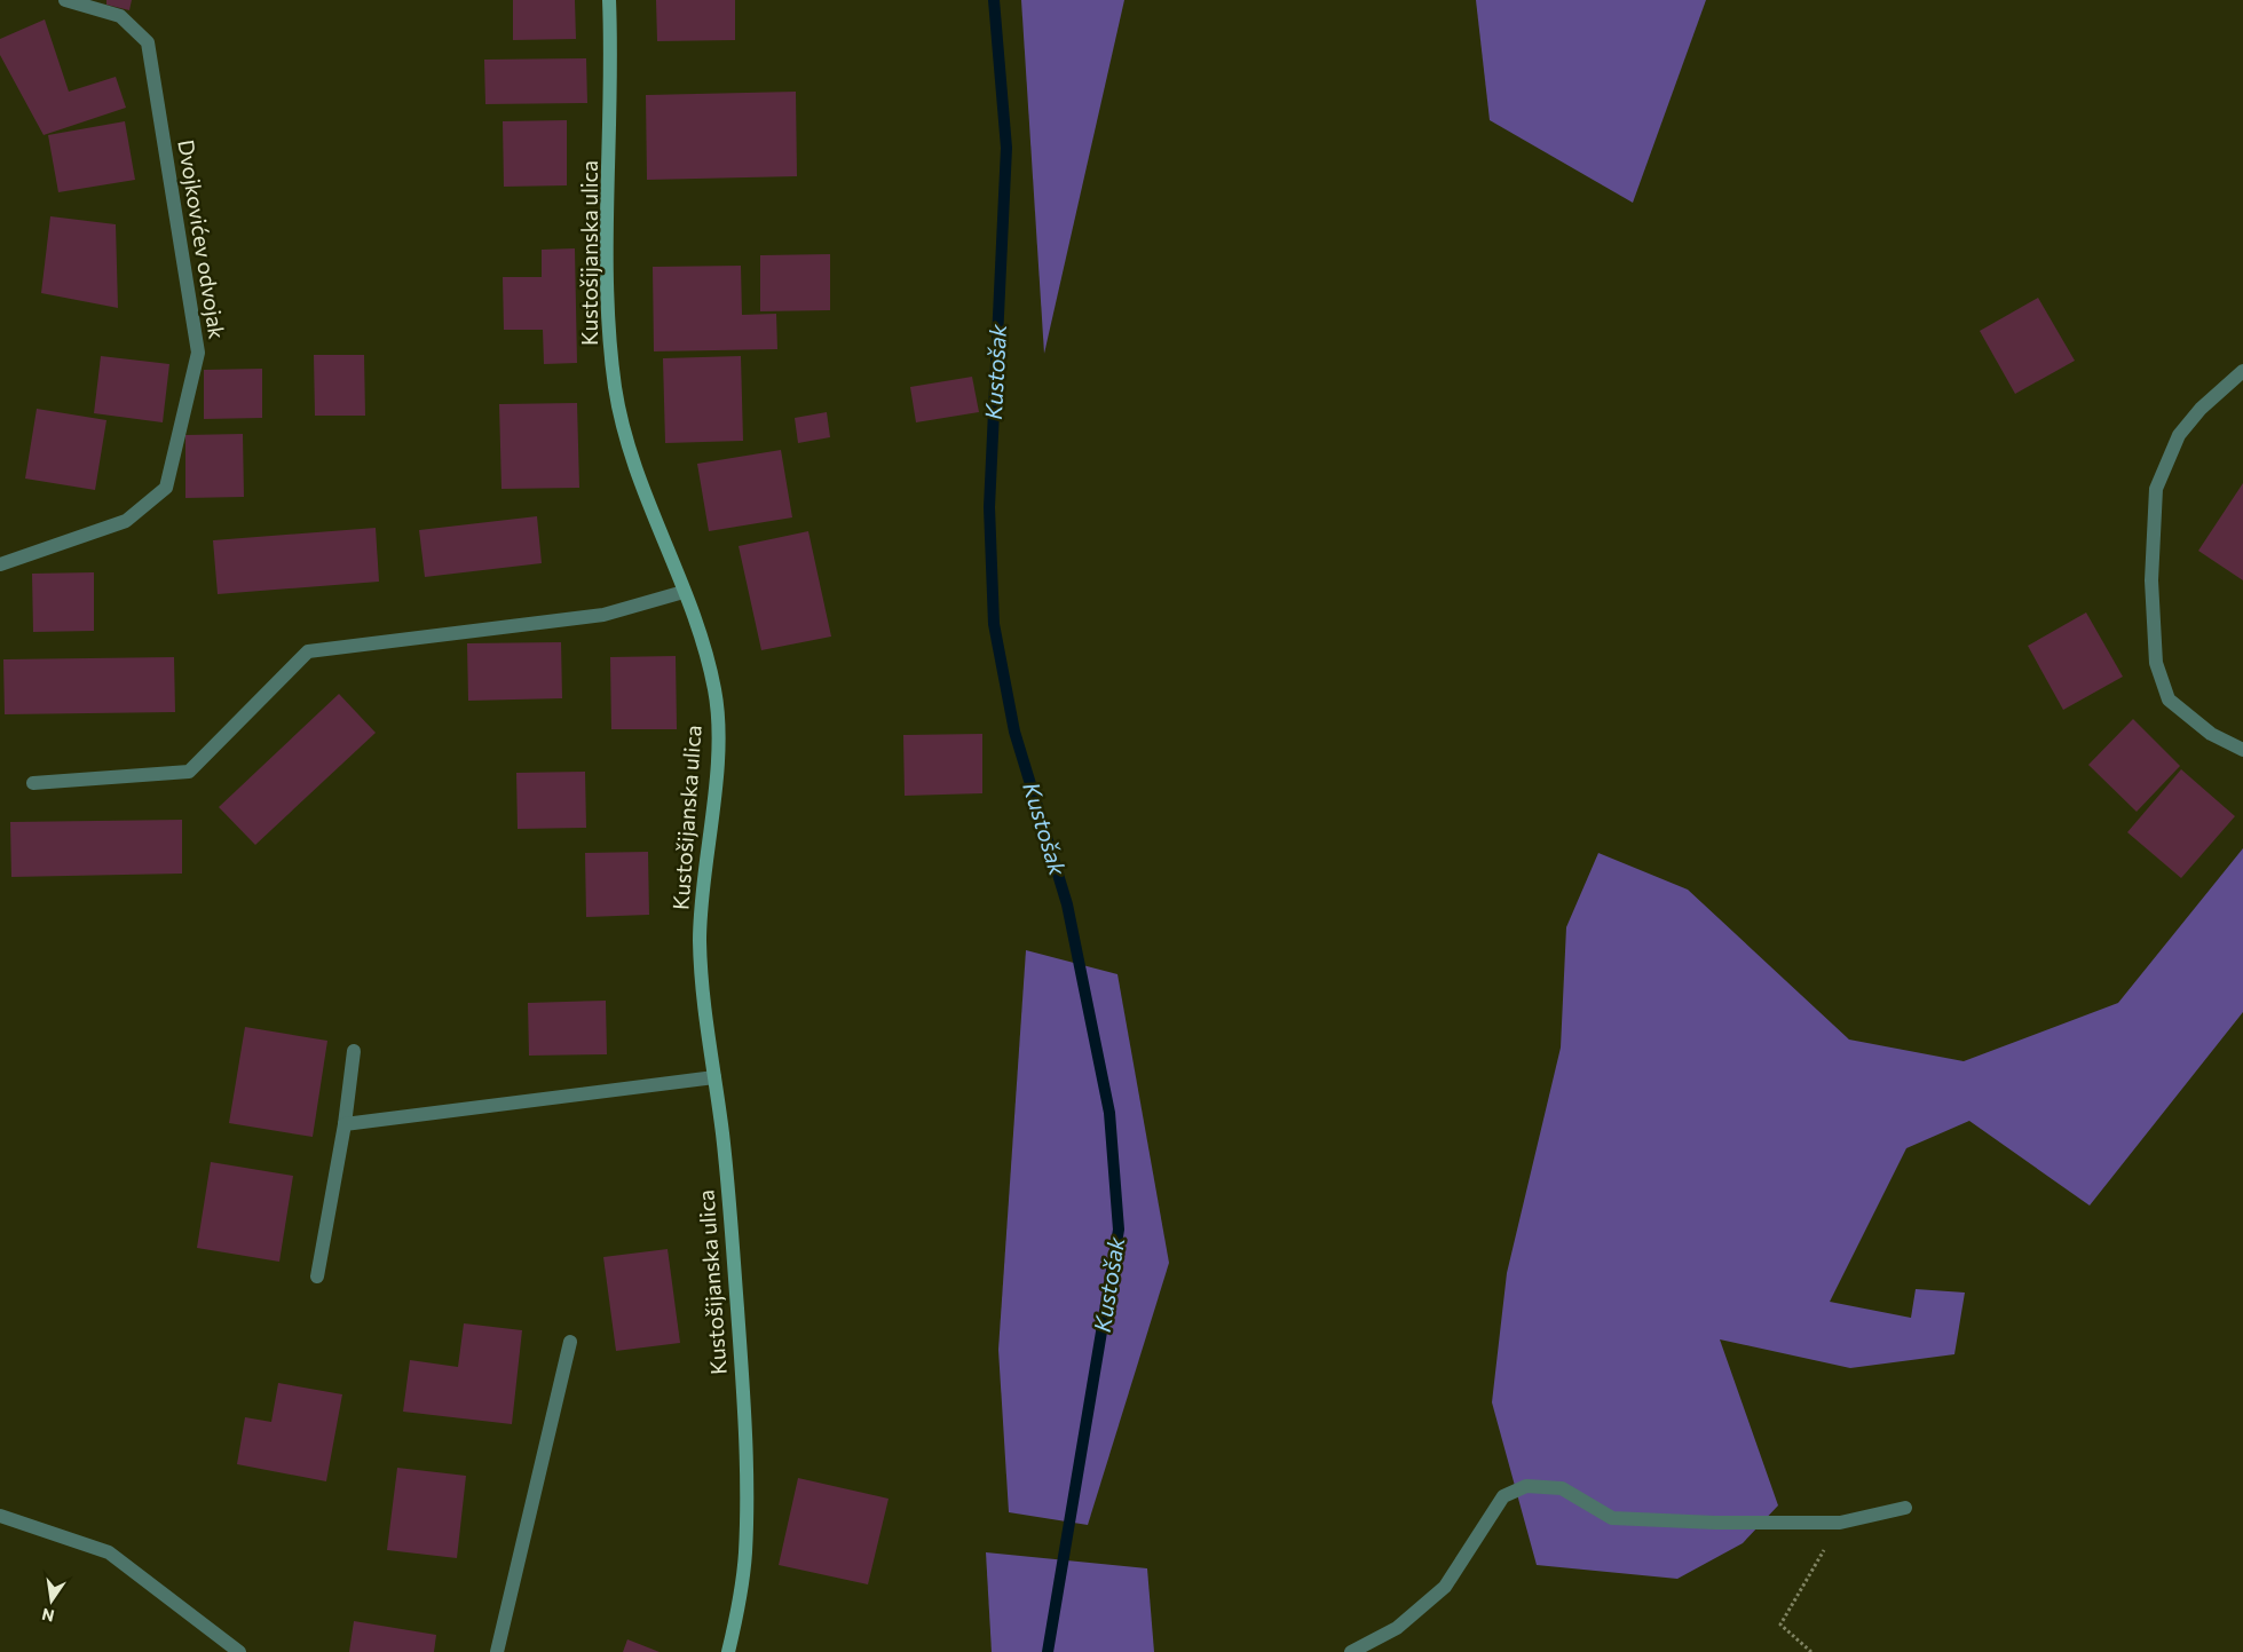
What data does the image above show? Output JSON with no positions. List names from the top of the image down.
{
  "streets": {
    "street": ["Dvojkovićev odvojak", "Kustošijanska ulica"]
  },
  "water": ["Kustošak"],
  "north": "bottom"
}
